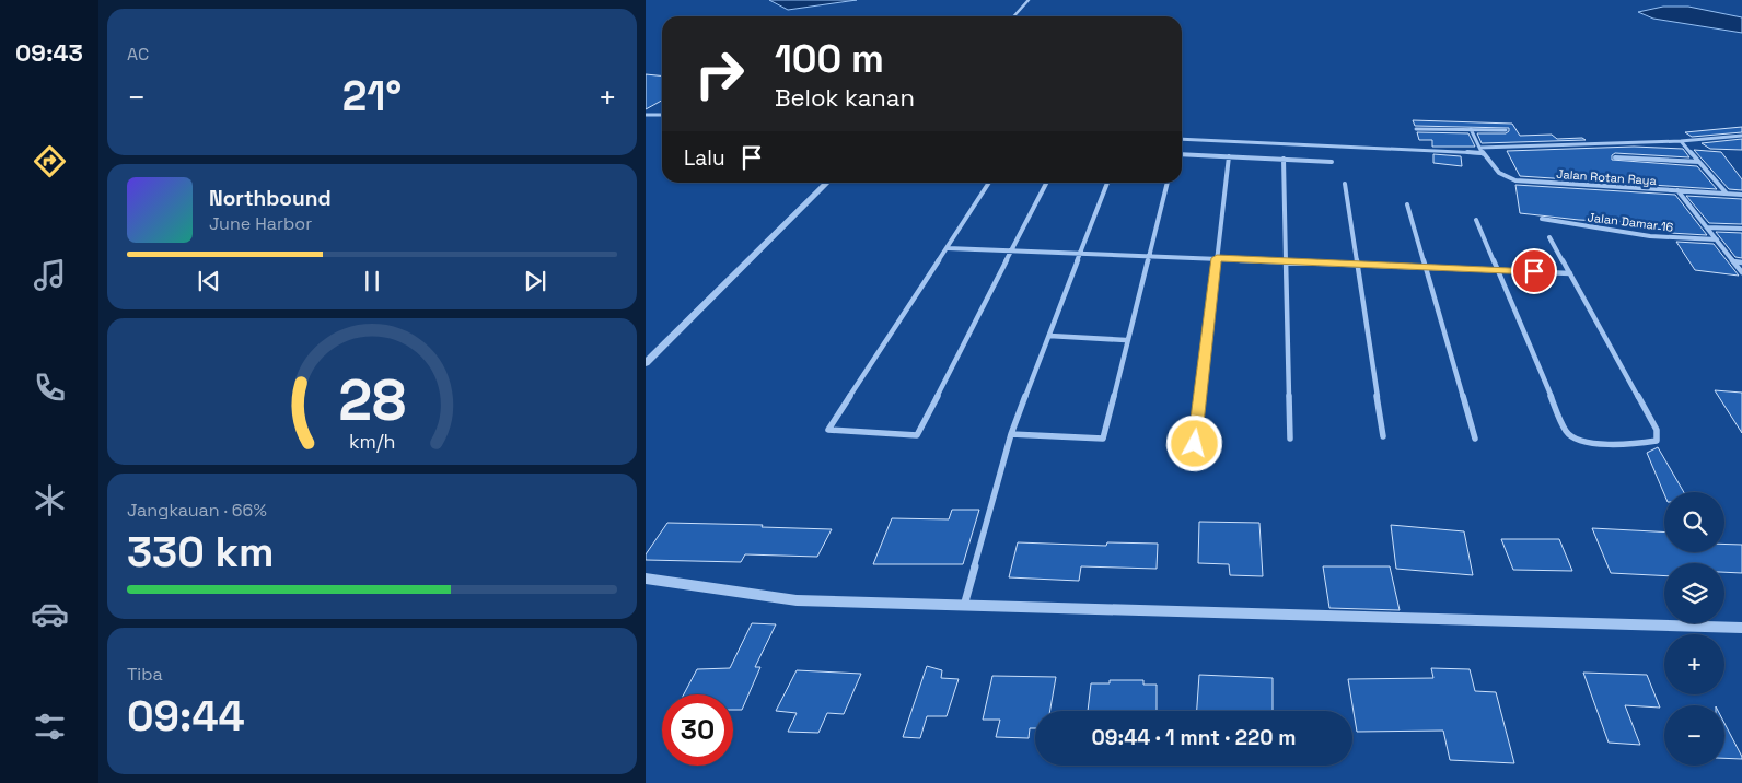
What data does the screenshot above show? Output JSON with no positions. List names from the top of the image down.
{
  "streets": {
    "street": ["Jalan Rotan Raya", "Jalan Damar 16"]
  },
  "page": {
    "tabs": "09:43",
    "tile": [
      "AC",
      ["Jangkauan · 66%", "330 km"],
      ["Tiba", "09:44"]
    ],
    "turn": ["100 m", "Belok kanan"],
    "heat": ["−", "21°", "+"],
    "then": "Lalu",
    "song": ["Northbound", "June Harbor"],
    "map_buttons": ["+", "−"],
    "limit": "30",
    "trip": "09:44 · 1 mnt · 220 m",
    "gauge": ["28", "km/h"]
  }
}
